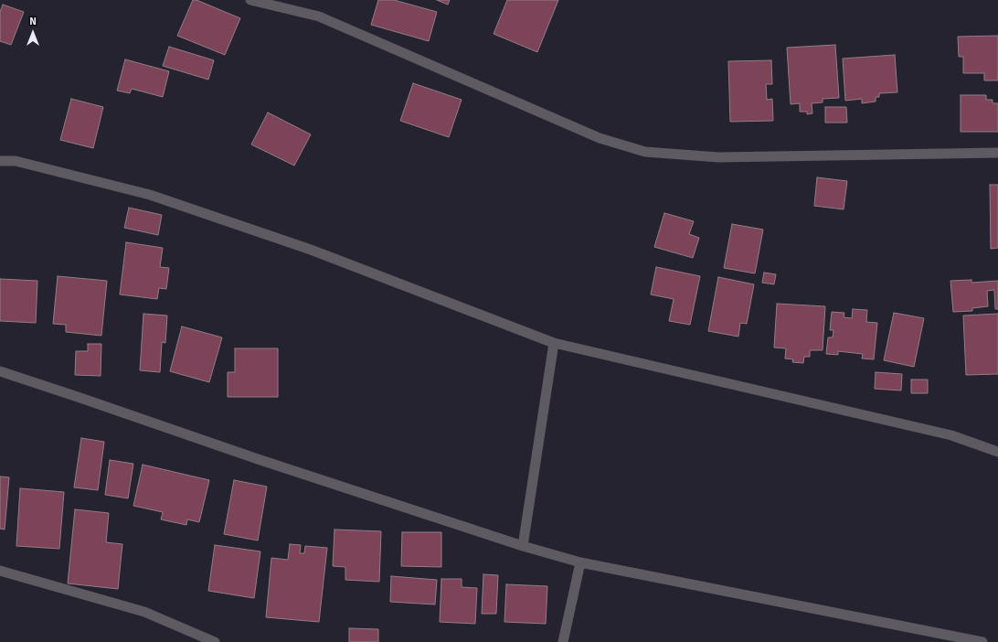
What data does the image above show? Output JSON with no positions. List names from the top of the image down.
{
  "north": "top"
}
